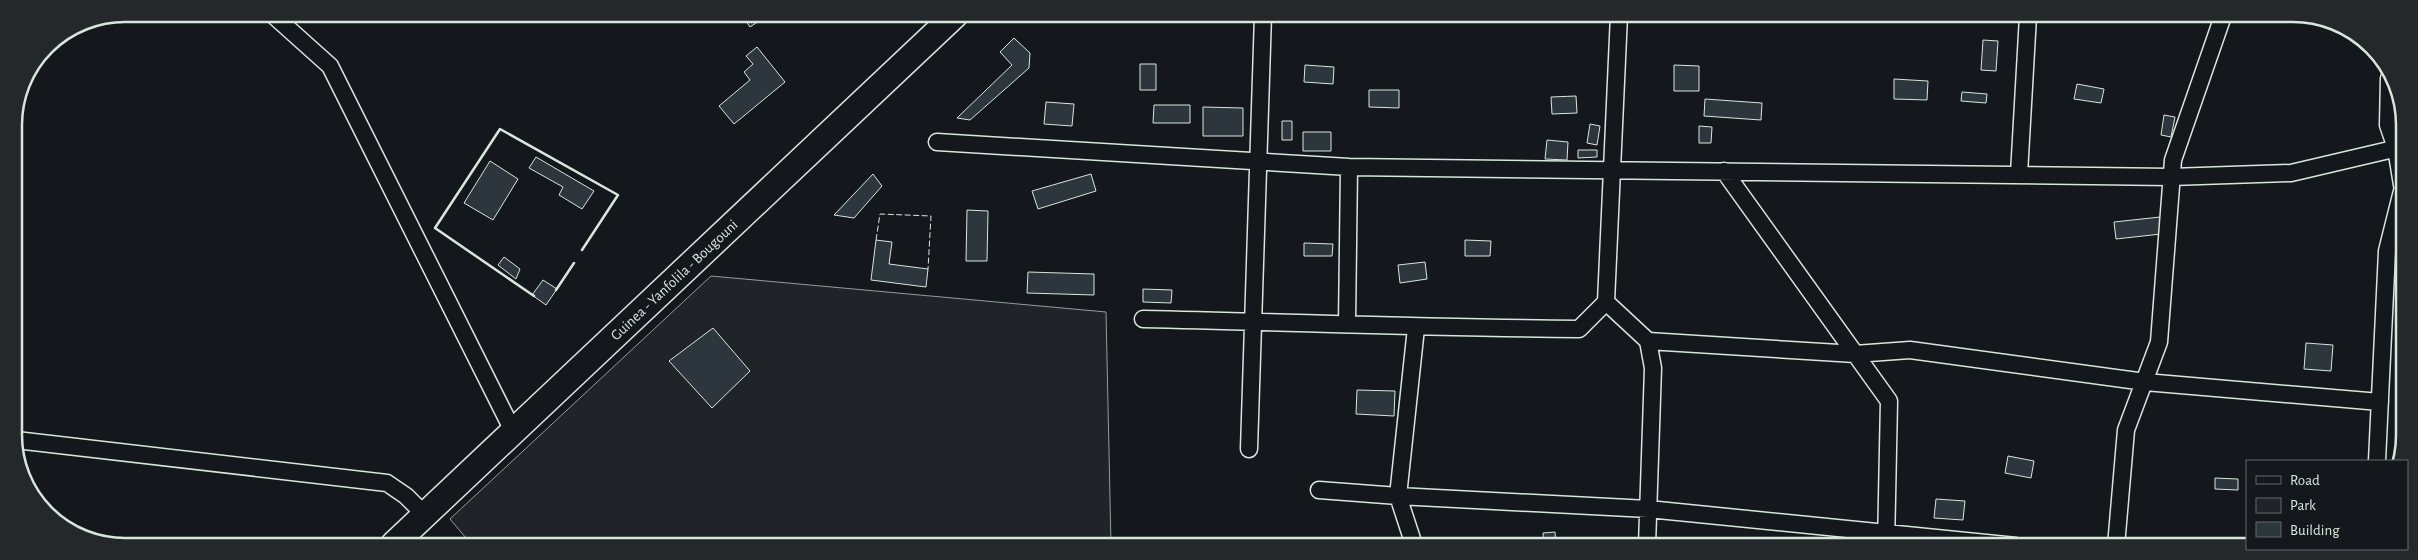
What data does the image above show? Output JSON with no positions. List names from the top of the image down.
{
  "streets": {
    "main road": ["Guinea - Yanfolila - Bougouni"]
  },
  "legend": ["Road", "Park", "Building"]
}
